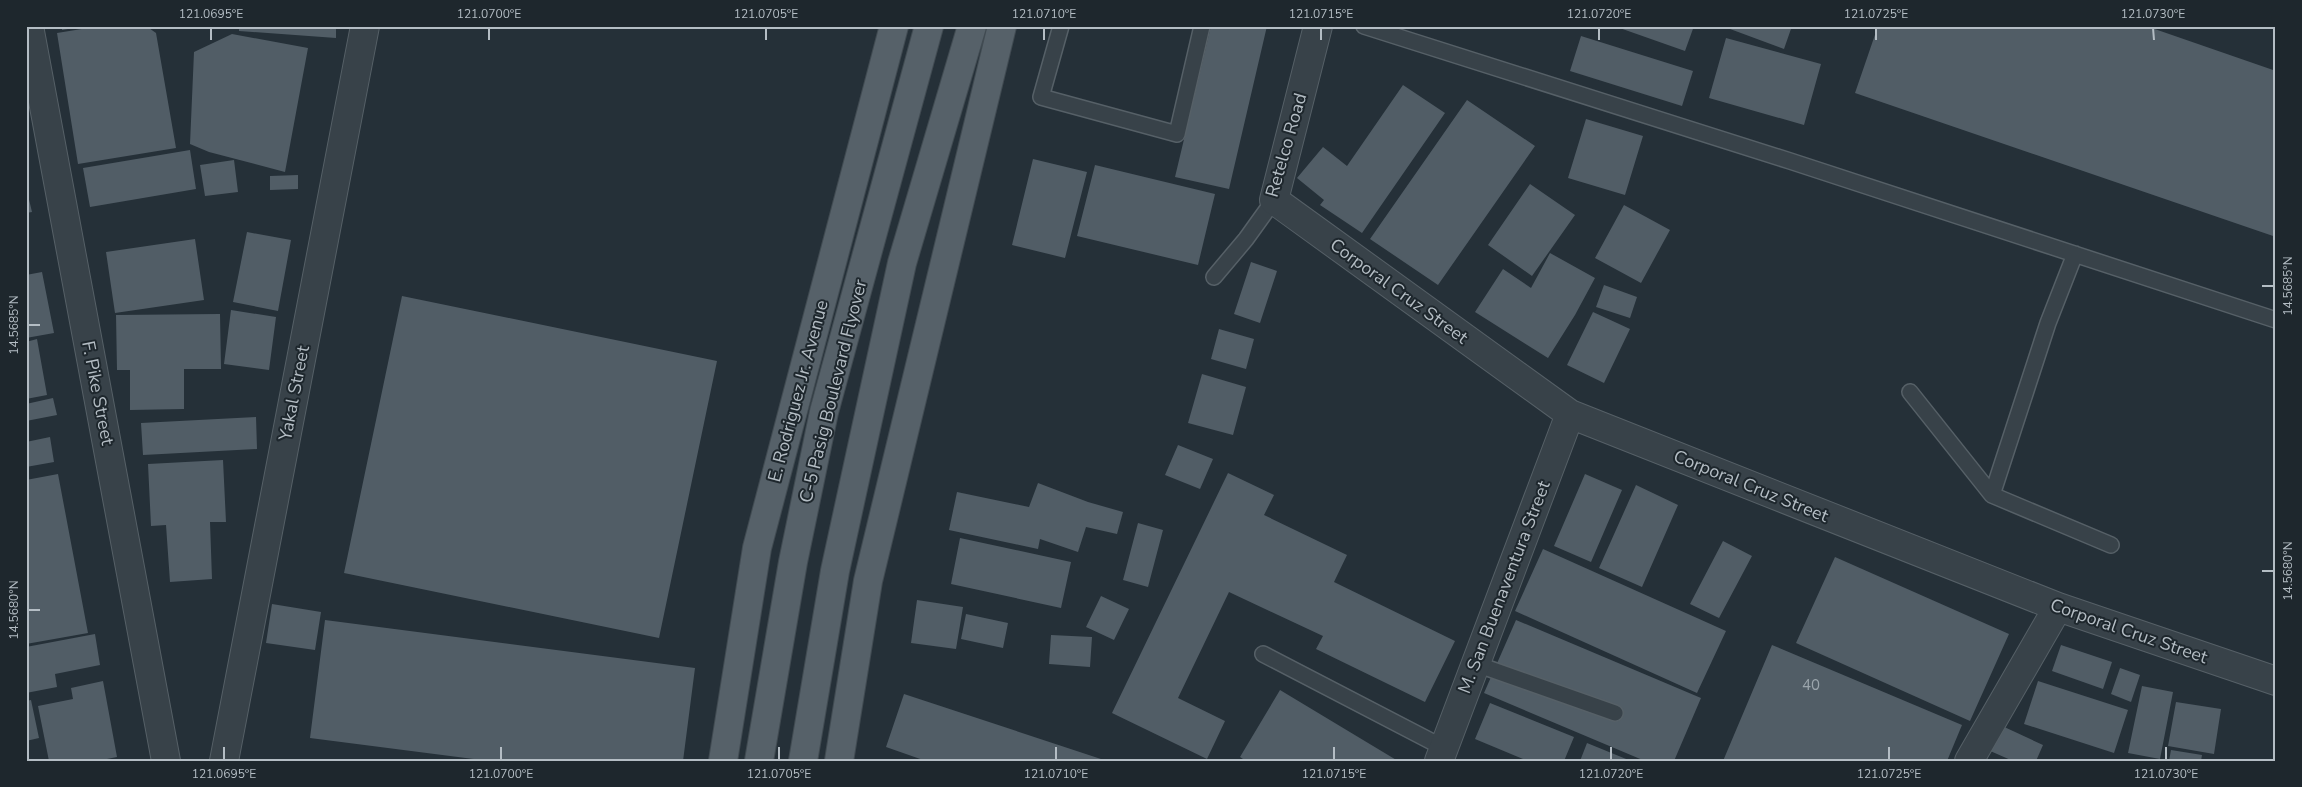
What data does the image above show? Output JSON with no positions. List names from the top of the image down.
{
  "streets": {
    "main road": ["E. Rodriguez Jr. Avenue", "C-5 Pasig Boulevard Flyover"],
    "street": [
      "Retelco Road",
      "Corporal Cruz Street",
      "F. Pike Street",
      "Yakal Street",
      "M. San Buenaventura Street"
    ]
  },
  "crossings": [
    ["Retelco Road", "Corporal Cruz Street"],
    ["Corporal Cruz Street", "M. San Buenaventura Street"]
  ],
  "house_numbers": ["40"],
  "coordinates": [
    "121.0695°E",
    "121.0700°E",
    "121.0705°E",
    "121.0710°E",
    "121.0715°E",
    "121.0720°E",
    "121.0725°E",
    "121.0730°E",
    "14.5685°N",
    "14.5680°N"
  ]
}
